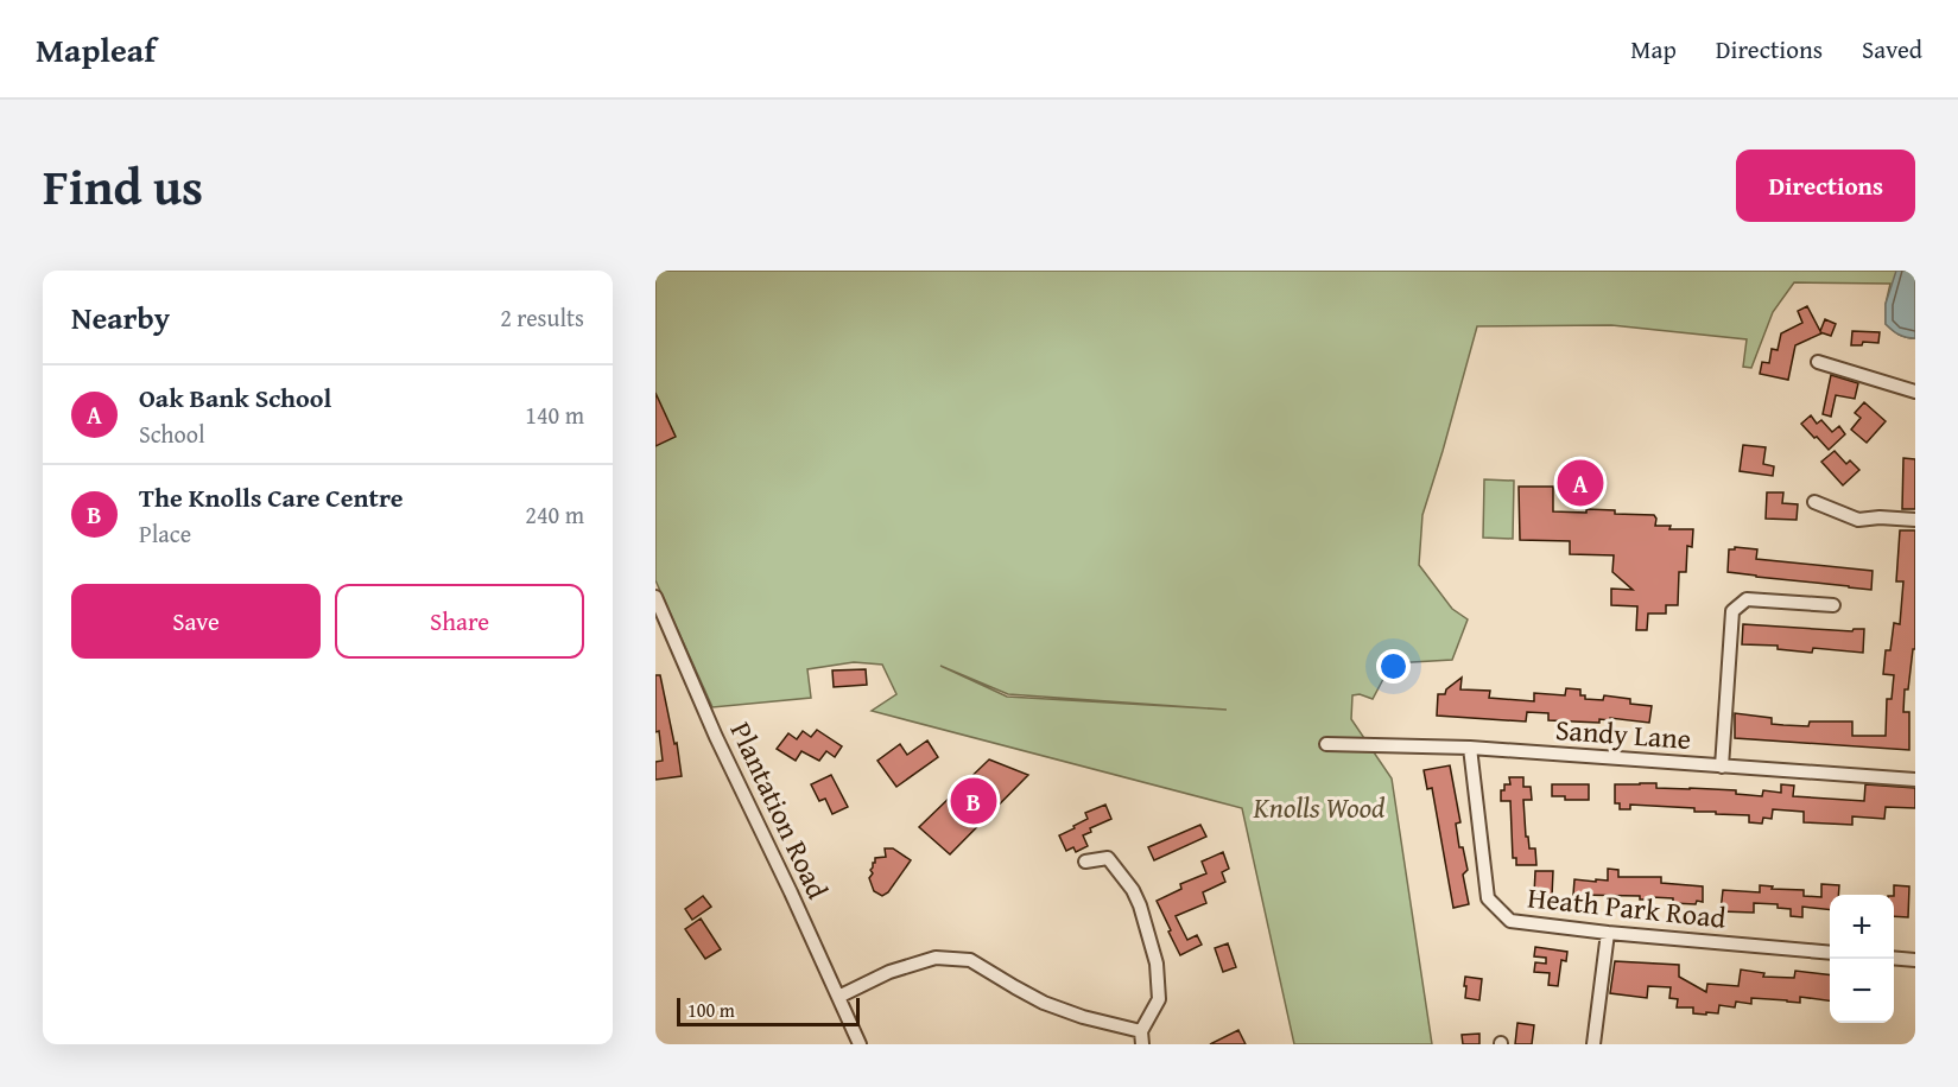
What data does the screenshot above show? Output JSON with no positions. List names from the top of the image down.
{
  "streets": {
    "street": ["Sandy Lane", "Plantation Road", "Heath Park Road"]
  },
  "crossings": [
    ["Sandy Lane", "Heath Park Road"]
  ],
  "parks": ["Knolls Wood"],
  "scale_bar": "100 m",
  "page": {
    "header": "Mapleaf",
    "nav": ["Map", "Directions", "Saved"],
    "title": "Find us",
    "buttons": [
      "Directions",
      ["Save", "Share"]
    ],
    "heading": ["Nearby", "2 results"],
    "list": [
      {
        "mark": "A",
        "name": "Oak Bank School",
        "note": "School",
        "value": "140 m"
      },
      {
        "mark": "B",
        "name": "The Knolls Care Centre",
        "note": "Place",
        "value": "240 m"
      }
    ],
    "pins": ["A", "B"],
    "map_buttons": ["+", "−"],
    "scale": "100 m"
  }
}
